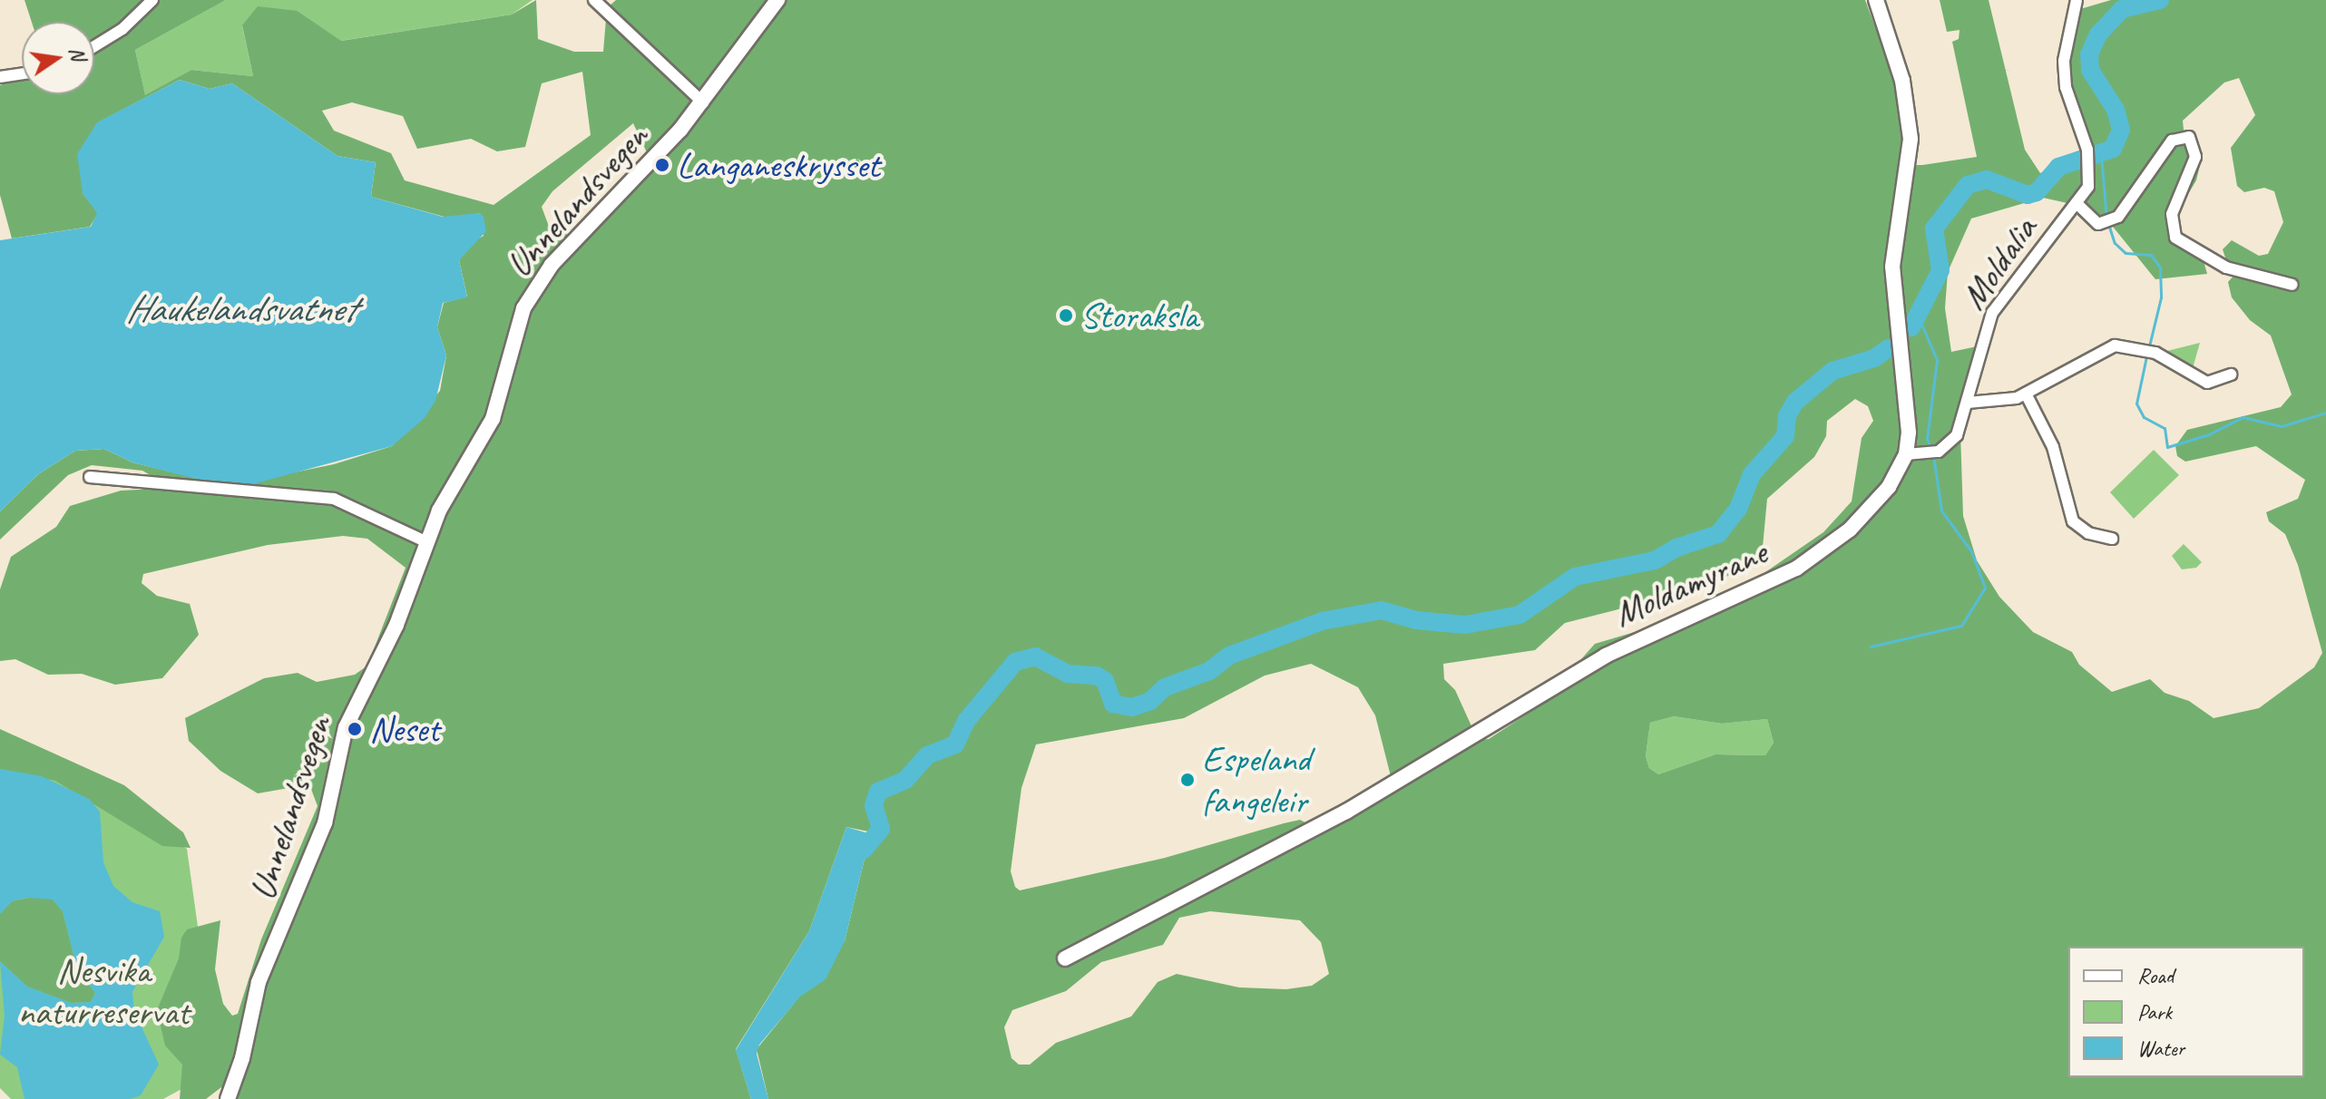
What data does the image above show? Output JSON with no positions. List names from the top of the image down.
{
  "streets": {
    "street": ["Unnelandsvegen", "Moldalia", "Moldamyrane"]
  },
  "crossings": [
    ["Moldalia", "Moldamyrane"]
  ],
  "water": ["Haukelandsvatnet"],
  "parks": ["Nesvika naturreservat"],
  "places": [
    "Langaneskrysset",
    "Storaksla",
    "Neset",
    "Espeland fangeleir"
  ],
  "legend": ["Road", "Park", "Water"],
  "north": "right"
}
